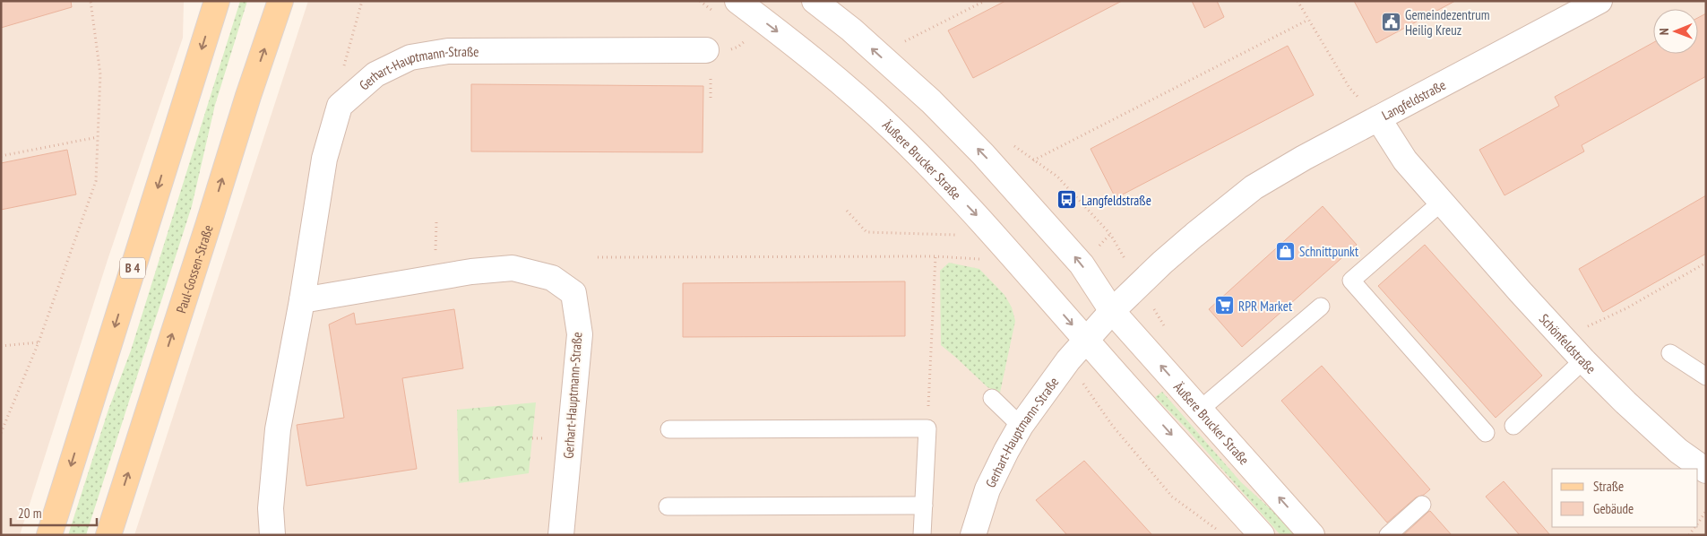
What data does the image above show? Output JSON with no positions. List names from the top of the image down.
{
  "streets": {
    "main road": ["B 4", "Paul-Gossen-Straße"],
    "street": [
      "Gerhart-Hauptmann-Straße",
      "Langfeldstraße",
      "Äußere Brucker Straße",
      "Schönfeldstraße"
    ]
  },
  "crossings": [
    ["Gerhart-Hauptmann-Straße", "Äußere Brucker Straße"],
    ["Langfeldstraße", "Äußere Brucker Straße"],
    ["Langfeldstraße", "Schönfeldstraße"]
  ],
  "places": {
    "public building": ["Gemeindezentrum Heilig Kreuz"],
    "bus stop": ["Langfeldstraße"],
    "shop": ["Schnittpunkt"],
    "supermarket": ["RPR Market"]
  },
  "legend": ["Straße", "Gebäude"],
  "scale_bar": "20 m",
  "north": "left"
}
